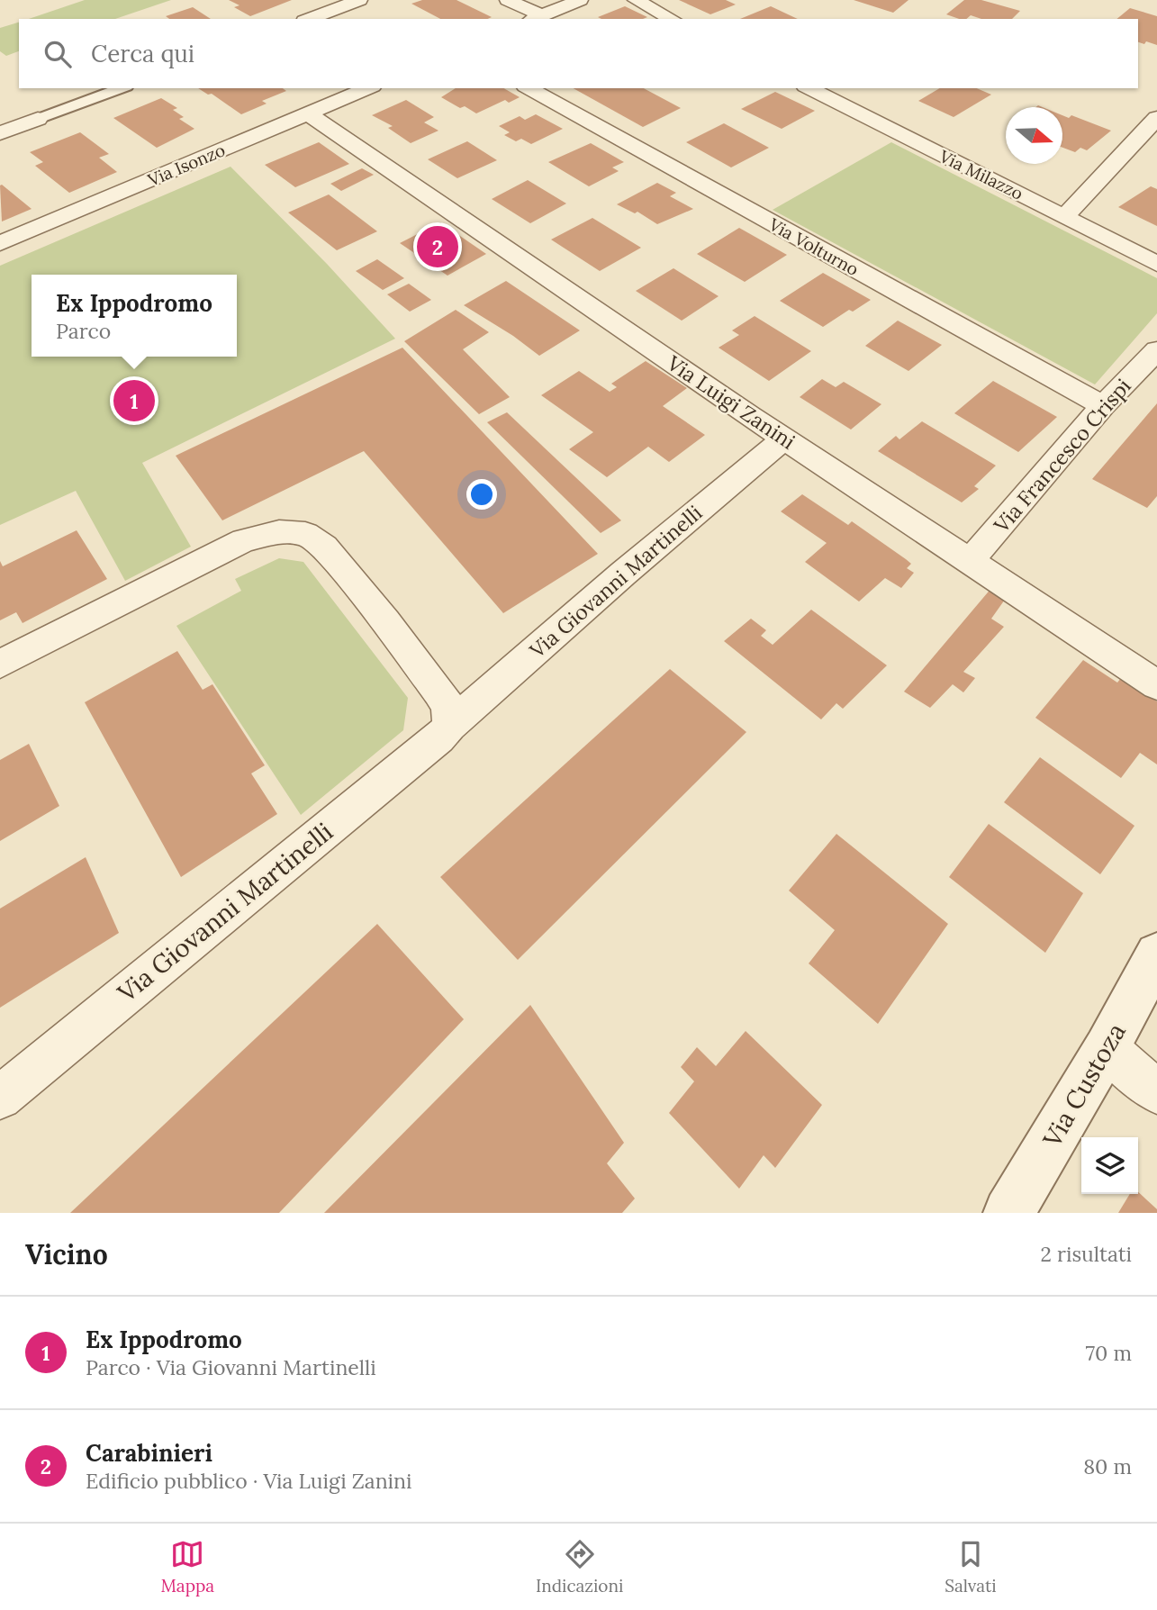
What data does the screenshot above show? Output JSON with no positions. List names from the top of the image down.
{
  "streets": {
    "street": [
      "Via Isonzo",
      "Via Milazzo",
      "Via Volturno",
      "Via Luigi Zanini",
      "Via Francesco Crispi",
      "Via Giovanni Martinelli",
      "Via Custoza"
    ]
  },
  "crossings": [
    ["Via Isonzo", "Via Luigi Zanini"],
    ["Via Volturno", "Via Francesco Crispi"],
    ["Via Luigi Zanini", "Via Francesco Crispi"],
    ["Via Luigi Zanini", "Via Giovanni Martinelli"]
  ],
  "north": "right",
  "page": {
    "search": "Cerca qui",
    "pins": ["2", "1"],
    "popup": ["Ex Ippodromo", "Parco"],
    "heading": ["Vicino", "2 risultati"],
    "list": [
      {
        "mark": "1",
        "name": "Ex Ippodromo",
        "note": "Parco · Via Giovanni Martinelli",
        "value": "70 m"
      },
      {
        "mark": "2",
        "name": "Carabinieri",
        "note": "Edificio pubblico · Via Luigi Zanini",
        "value": "80 m"
      }
    ],
    "nav": ["Mappa", "Indicazioni", "Salvati"]
  }
}
